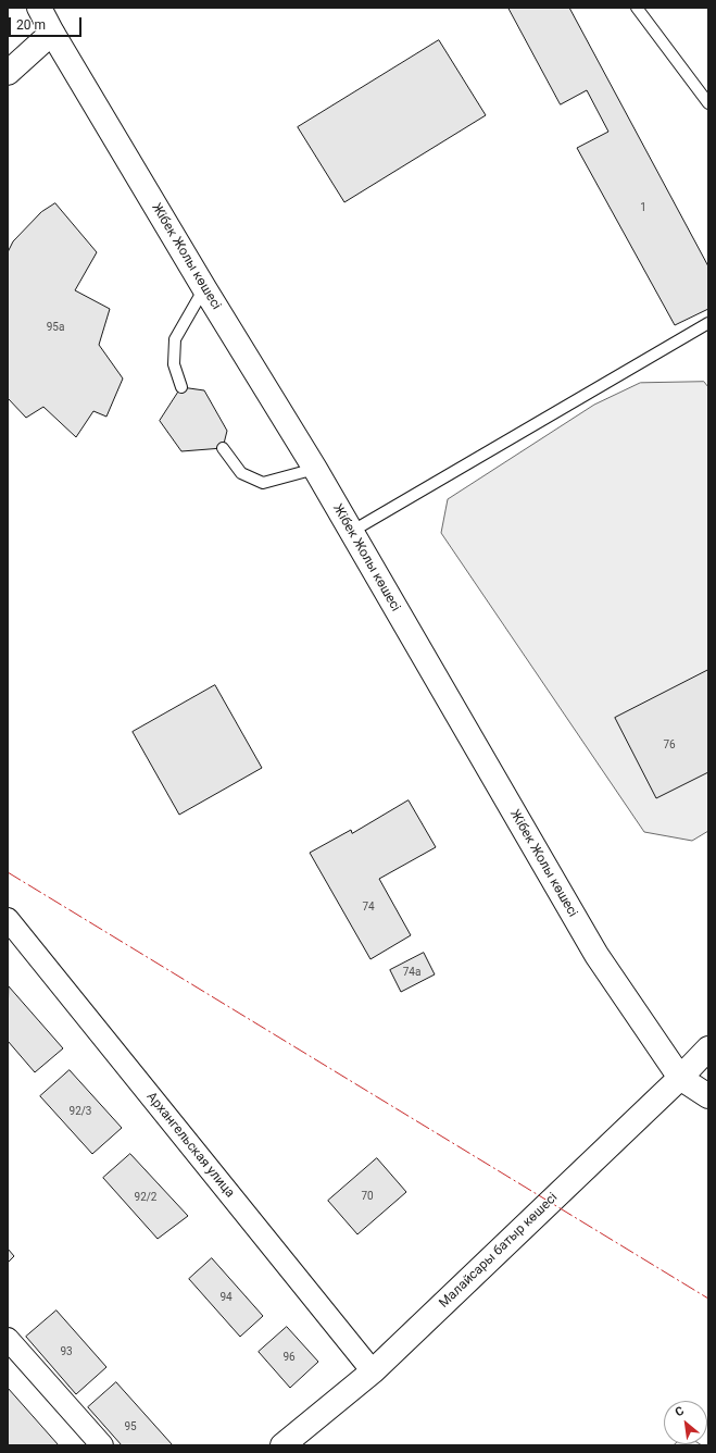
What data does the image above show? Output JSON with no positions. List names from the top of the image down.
{
  "streets": {
    "main road": ["Жібек Жолы көшесі", "Малайсары батыр көшесі"],
    "street": ["Архангельская улица"]
  },
  "crossings": [
    ["Жібек Жолы көшесі", "Малайсары батыр көшесі"],
    ["Архангельская улица", "Малайсары батыр көшесі"]
  ],
  "house_numbers": [
    "1",
    "95а",
    "76",
    "74",
    "74а",
    "92/3",
    "70",
    "92/2",
    "94",
    "93",
    "96",
    "95"
  ],
  "scale_bar": "20 m",
  "north": "top left"
}
